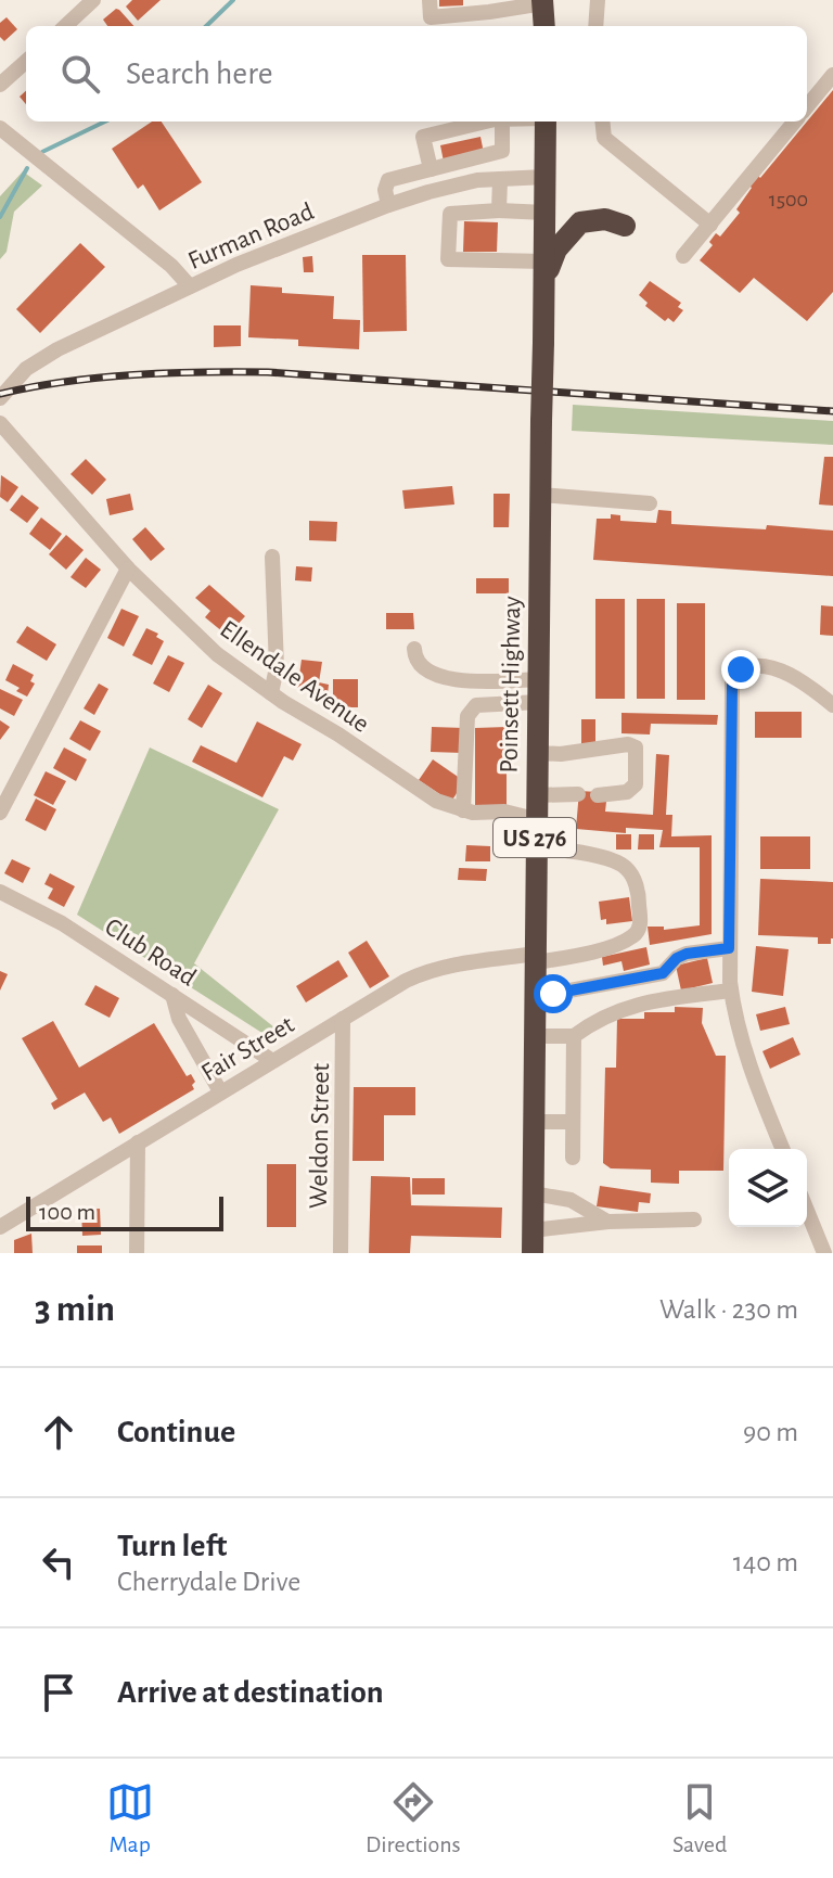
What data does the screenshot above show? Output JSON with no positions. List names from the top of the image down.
{
  "streets": {
    "highway": ["Poinsett Highway", "US 276"],
    "street": [
      "Furman Road",
      "Ellendale Avenue",
      "Club Road",
      "Fair Street",
      "Weldon Street"
    ]
  },
  "crossings": [
    ["Furman Road", "Poinsett Highway"],
    ["Ellendale Avenue", "Poinsett Highway"],
    ["Poinsett Highway", "Fair Street"],
    ["Club Road", "Fair Street"],
    ["Fair Street", "Weldon Street"]
  ],
  "house_numbers": ["1500"],
  "scale_bar": "100 m",
  "page": {
    "search": "Search here",
    "scale": "100 m",
    "heading": ["3 min", "Walk · 230 m"],
    "list": [
      ["Continue", "90 m"],
      ["Turn left", "Cherrydale Drive", "140 m"],
      "Arrive at destination"
    ],
    "nav": ["Map", "Directions", "Saved"]
  }
}
